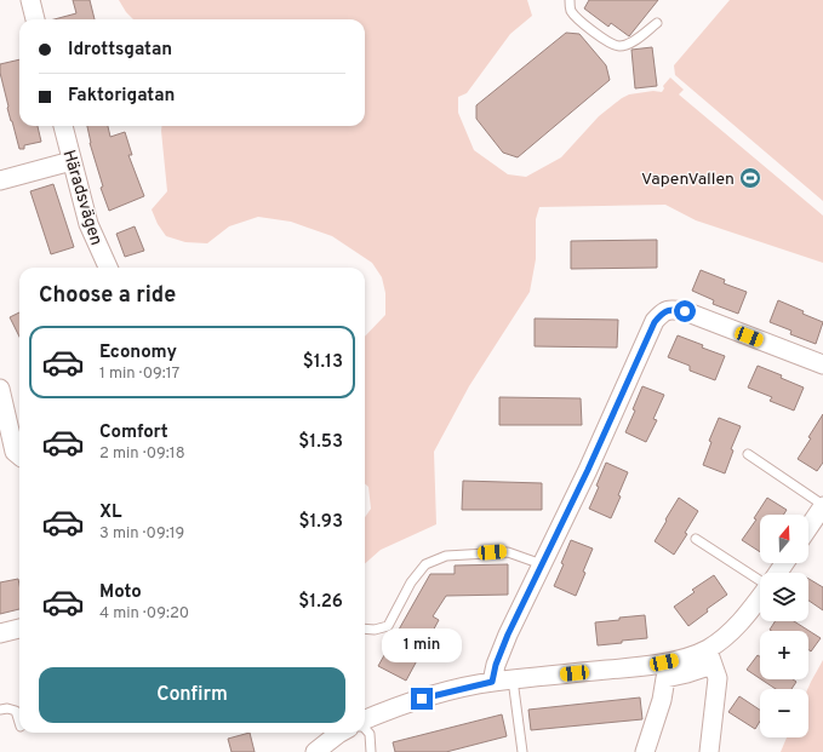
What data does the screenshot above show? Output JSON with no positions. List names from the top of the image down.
{
  "streets": {
    "street": ["Häradsvägen"]
  },
  "places": {
    "sports": ["VapenVallen"]
  },
  "north": "top",
  "page": {
    "banner": ["Idrottsgatan", "Faktorigatan"],
    "heading": "Choose a ride",
    "list": [
      {
        "name": "Economy",
        "note": "1 min · 09:17",
        "value": "$1.13"
      },
      {
        "name": "Comfort",
        "note": "2 min · 09:18",
        "value": "$1.53"
      },
      {
        "name": "XL",
        "note": "3 min · 09:19",
        "value": "$1.93"
      },
      {
        "name": "Moto",
        "note": "4 min · 09:20",
        "value": "$1.26"
      }
    ],
    "map_buttons": ["+", "−"],
    "bubble": "1 min",
    "buttons": "Confirm"
  }
}
